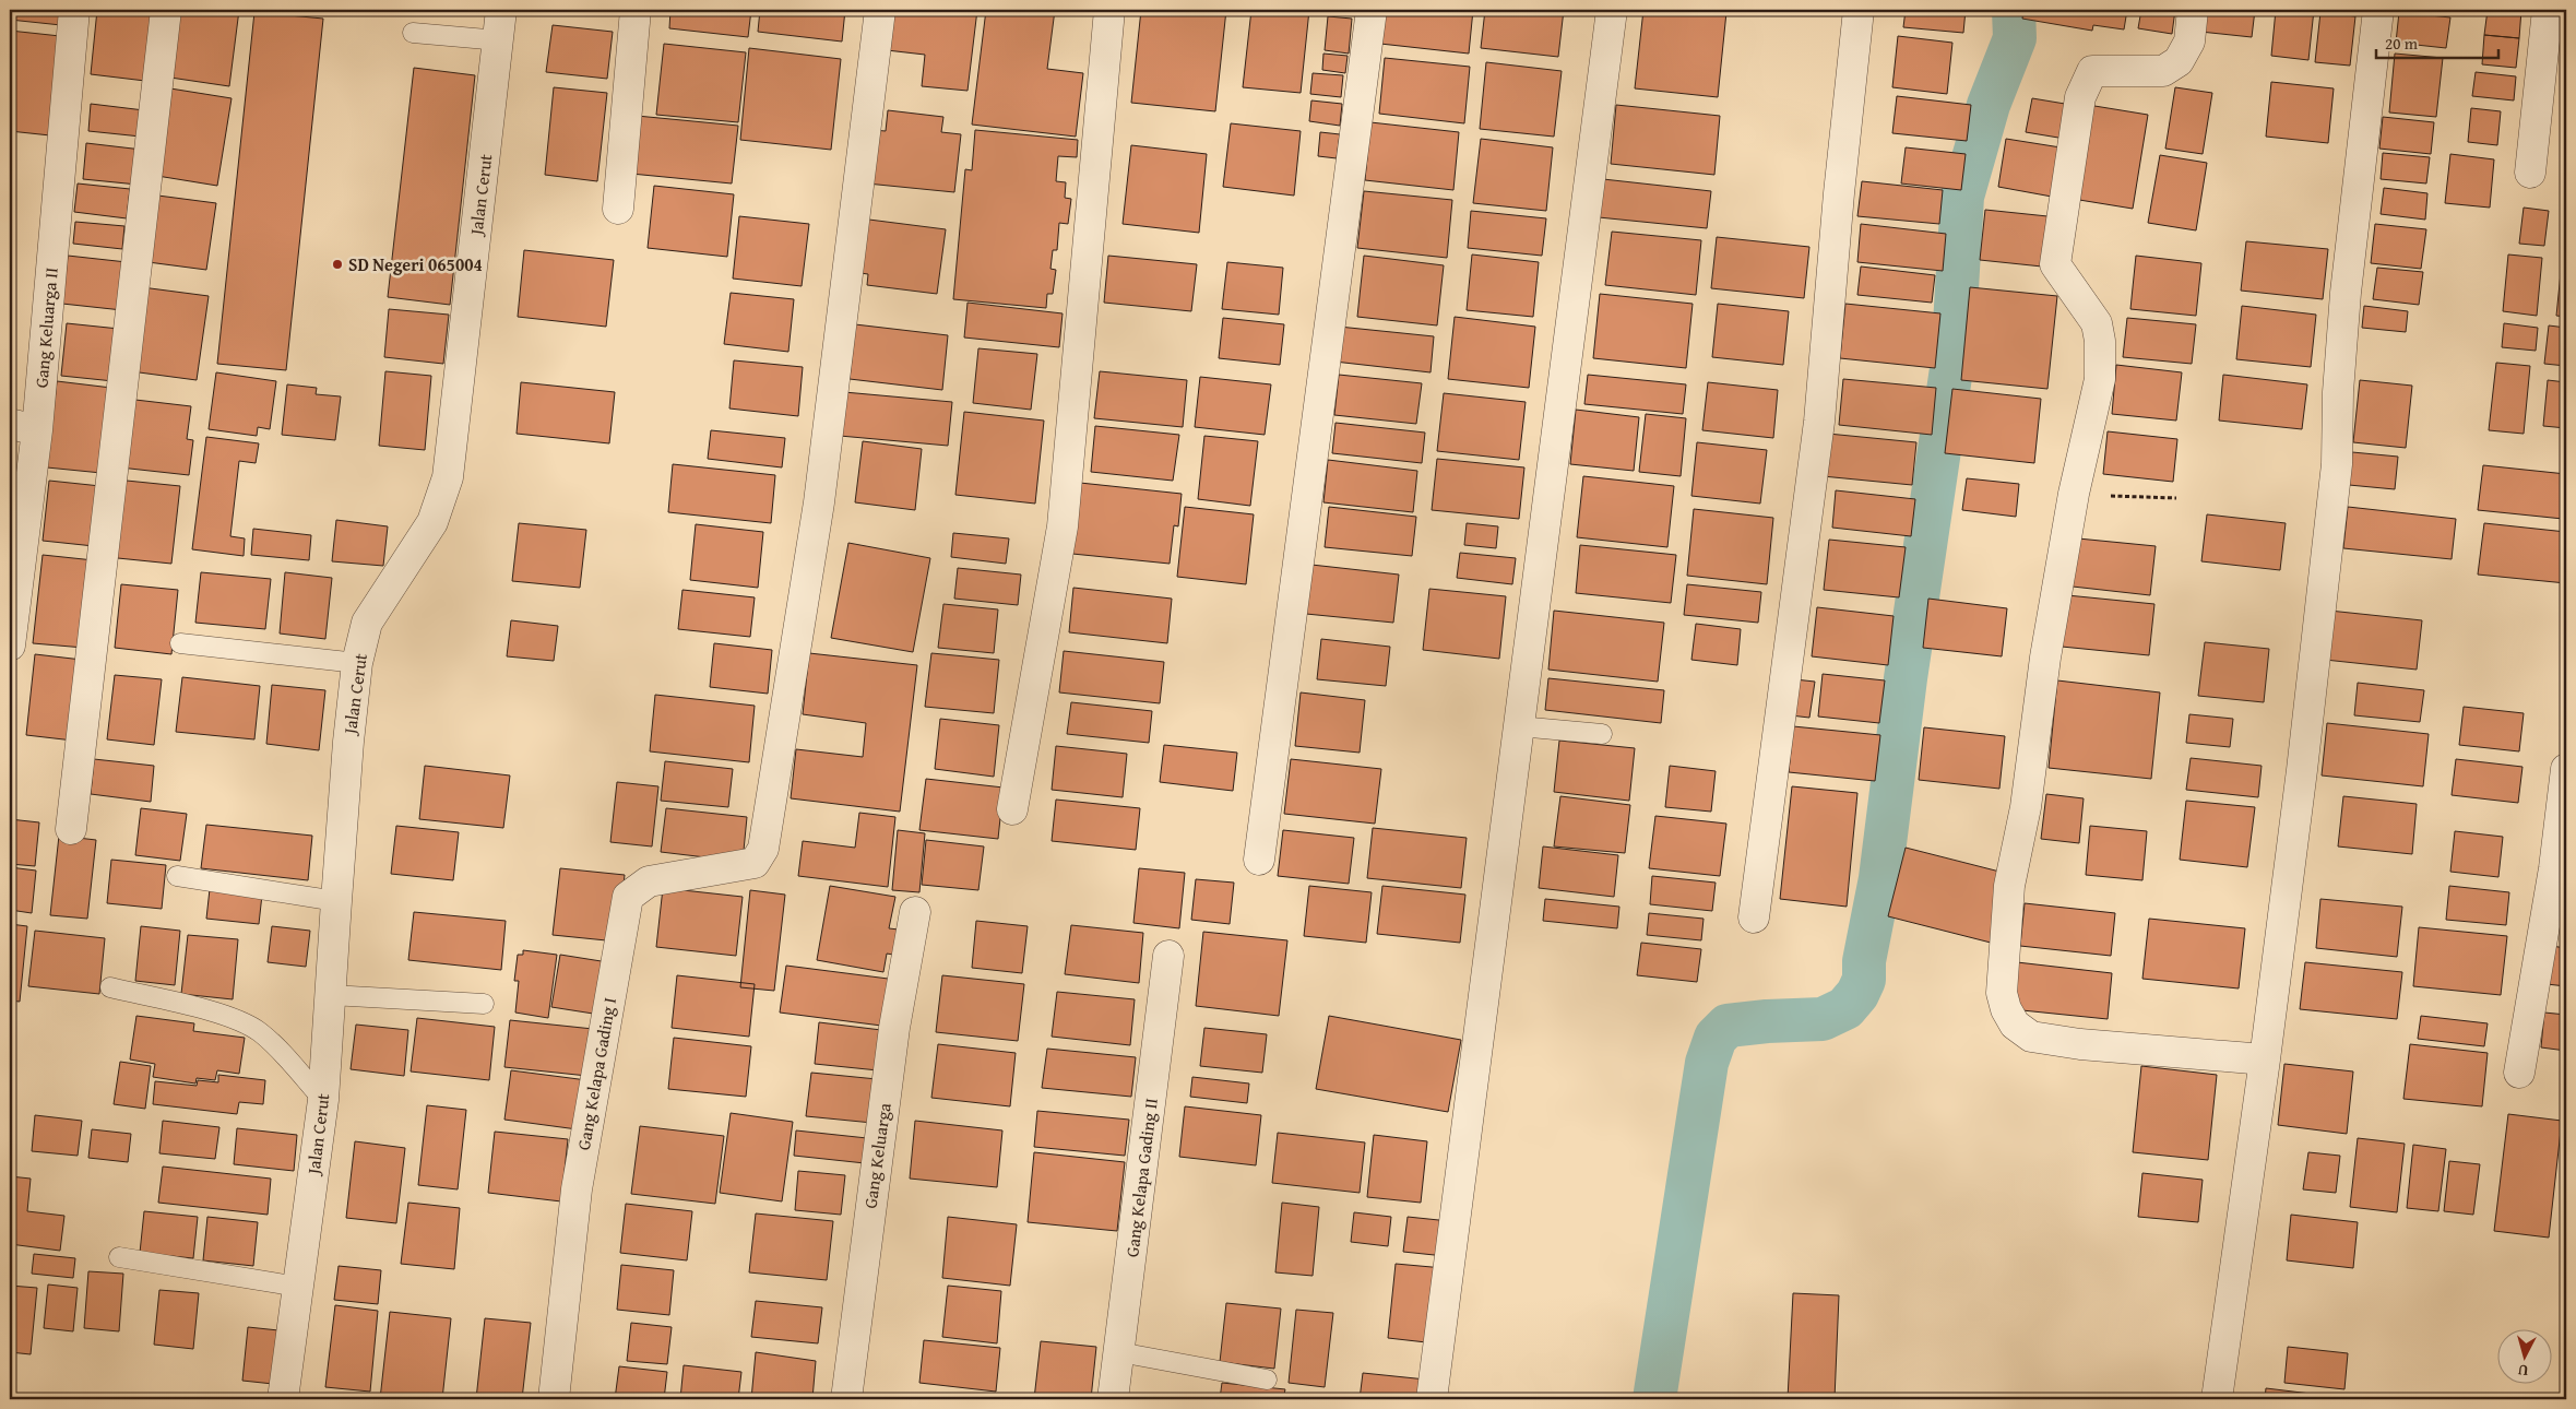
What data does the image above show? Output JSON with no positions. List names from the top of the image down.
{
  "streets": {
    "street": [
      "Jalan Cerut",
      "Gang Keluarga II",
      "Gang Kelapa Gading I",
      "Gang Keluarga",
      "Gang Kelapa Gading II"
    ]
  },
  "places": ["SD Negeri 065004"],
  "scale_bar": "20 m",
  "north": "bottom"
}
